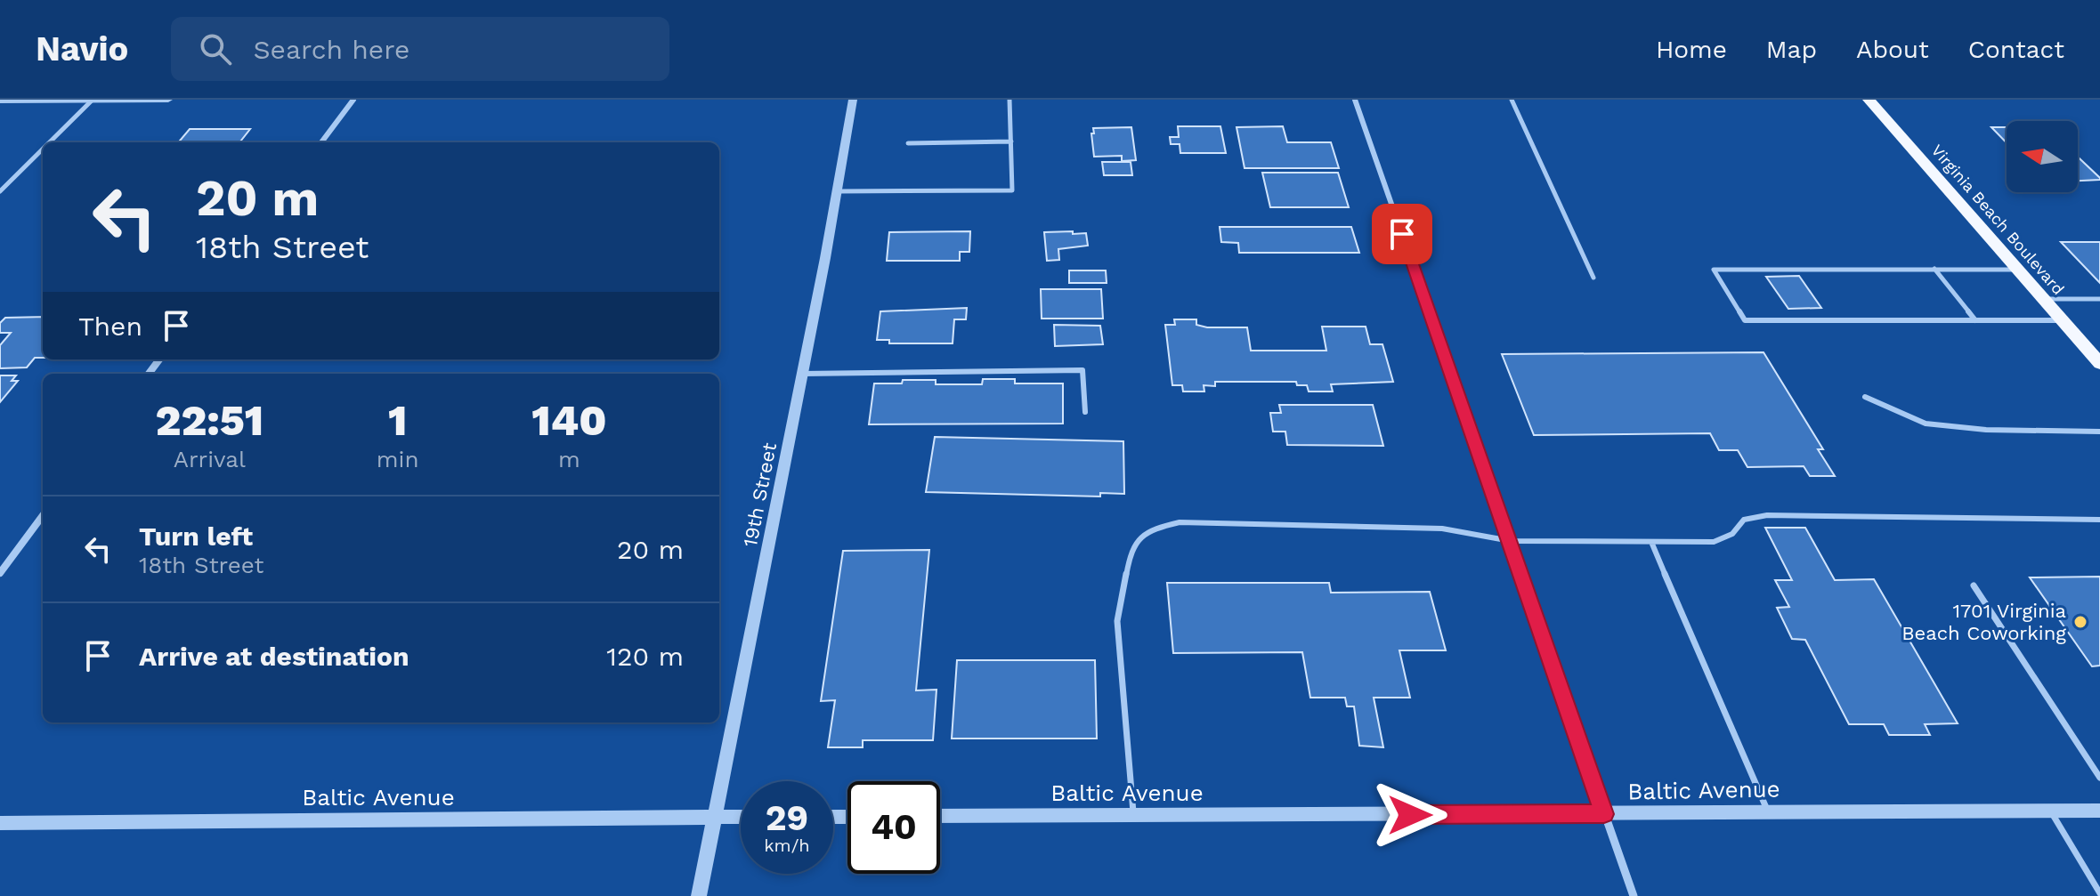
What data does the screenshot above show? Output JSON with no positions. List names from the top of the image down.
{
  "streets": {
    "main road": ["Virginia Beach Boulevard"],
    "street": ["19th Street", "Baltic Avenue"]
  },
  "crossings": [
    ["19th Street", "Baltic Avenue"]
  ],
  "places": ["1701 Virginia Beach Coworking"],
  "north": "left",
  "page": {
    "header": "Navio",
    "search": "Search here",
    "nav": [
      "Home",
      "Map",
      "About",
      "Contact"
    ],
    "turn": ["20 m", "18th Street"],
    "then": "Then",
    "eta": [
      "22:51",
      "Arrival",
      "1",
      "min",
      "140",
      "m"
    ],
    "list": [
      {
        "name": "Turn left",
        "note": "18th Street",
        "value": "20 m"
      },
      {
        "name": "Arrive at destination",
        "value": "120 m"
      }
    ],
    "speed": "29 km/h",
    "limit": "40"
  }
}
